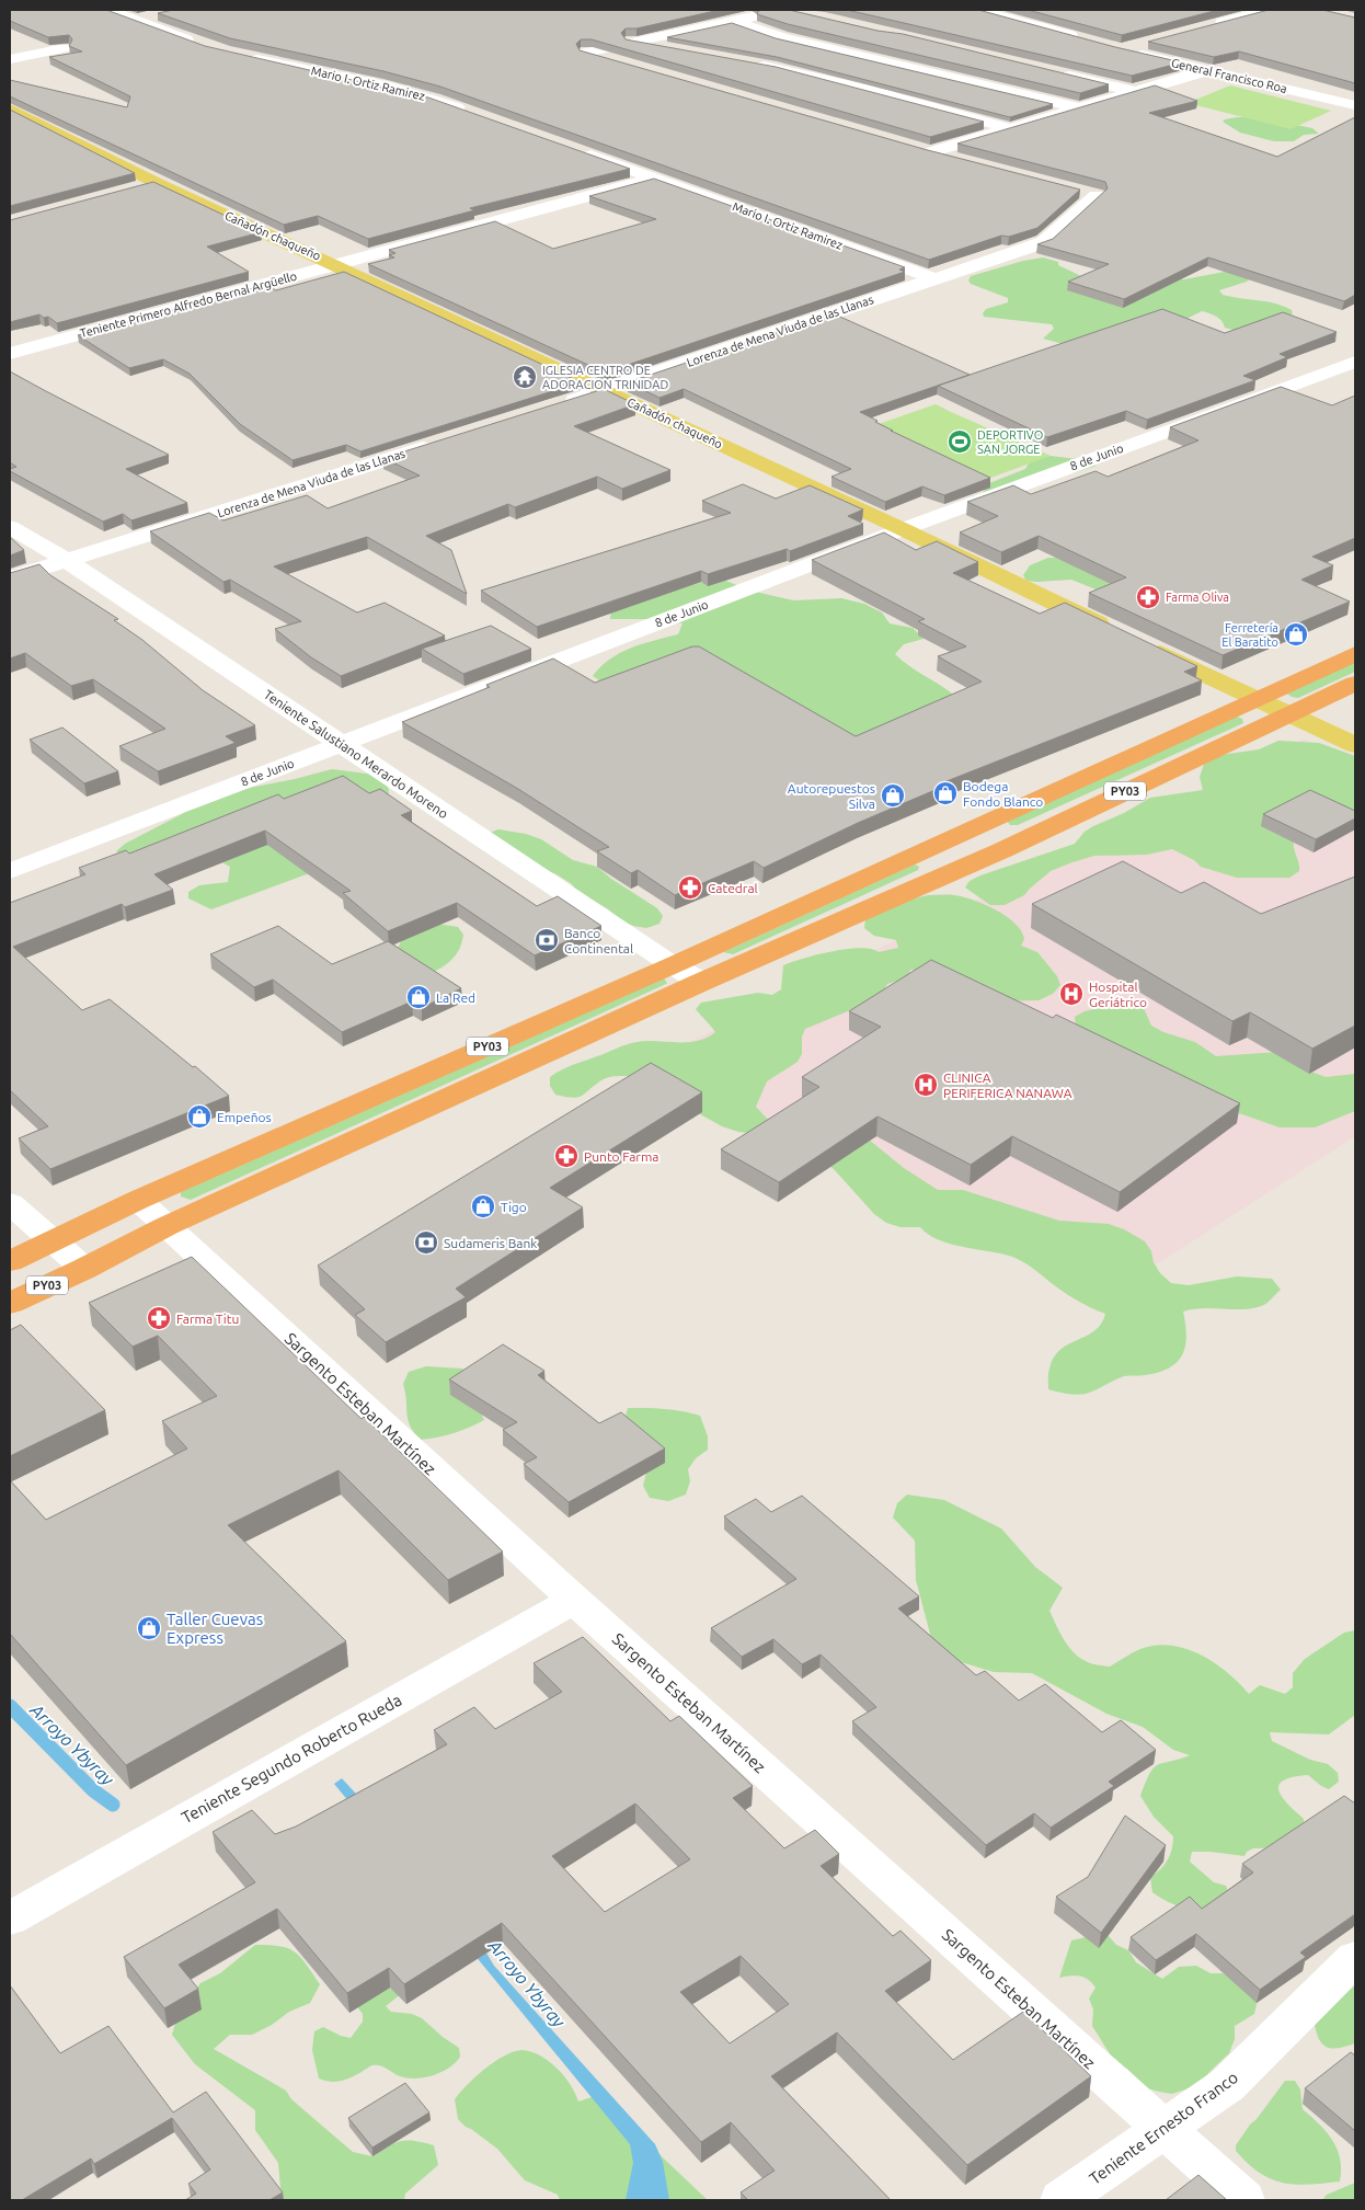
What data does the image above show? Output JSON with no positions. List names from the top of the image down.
{
  "streets": {
    "highway": ["PY03"],
    "main road": ["Cañadón chaqueño"],
    "street": [
      "General Francisco Roa",
      "Mario I. Ortiz Ramirez",
      "Teniente Primero Alfredo Bernal Argüello",
      "Lorenza de Mena Viuda de las Llanas",
      "8 de Junio",
      "Teniente Salustiano Merardo Moreno",
      "Sargento Esteban Martínez",
      "Teniente Segundo Roberto Rueda",
      "Teniente Ernesto Franco"
    ]
  },
  "crossings": [
    ["Mario I. Ortiz Ramirez", "Teniente Primero Alfredo Bernal Argüello"],
    ["Mario I. Ortiz Ramirez", "Lorenza de Mena Viuda de las Llanas"],
    ["Cañadón chaqueño", "Teniente Primero Alfredo Bernal Argüello"],
    ["Cañadón chaqueño", "Lorenza de Mena Viuda de las Llanas"],
    ["Cañadón chaqueño", "8 de Junio"],
    ["Cañadón chaqueño", "PY03"],
    ["Lorenza de Mena Viuda de las Llanas", "Teniente Salustiano Merardo Moreno"],
    ["8 de Junio", "Teniente Salustiano Merardo Moreno"],
    ["Teniente Salustiano Merardo Moreno", "PY03"],
    ["PY03", "Sargento Esteban Martínez"],
    ["Sargento Esteban Martínez", "Teniente Segundo Roberto Rueda"],
    ["Sargento Esteban Martínez", "Teniente Ernesto Franco"]
  ],
  "water": ["Arroyo Ybyray"],
  "places": {
    "temple": ["IGLESIA CENTRO DE ADORACION TRINIDAD"],
    "sports": ["DEPORTIVO SAN JORGE"],
    "pharmacy": [
      "Farma Oliva",
      "Catedral",
      "Punto Farma",
      "Farma Titu"
    ],
    "shop": [
      "Ferretería El Baratito",
      "Bodega Fondo Blanco",
      "Autorepuestos Silva",
      "La Red",
      "Empeños",
      "Tigo",
      "Taller Cuevas Express"
    ],
    "bank": ["Banco Continental", "Sudameris Bank"],
    "hospital": ["Hospital Geriátrico", "CLINICA PERIFERICA NANAWA"]
  }
}
